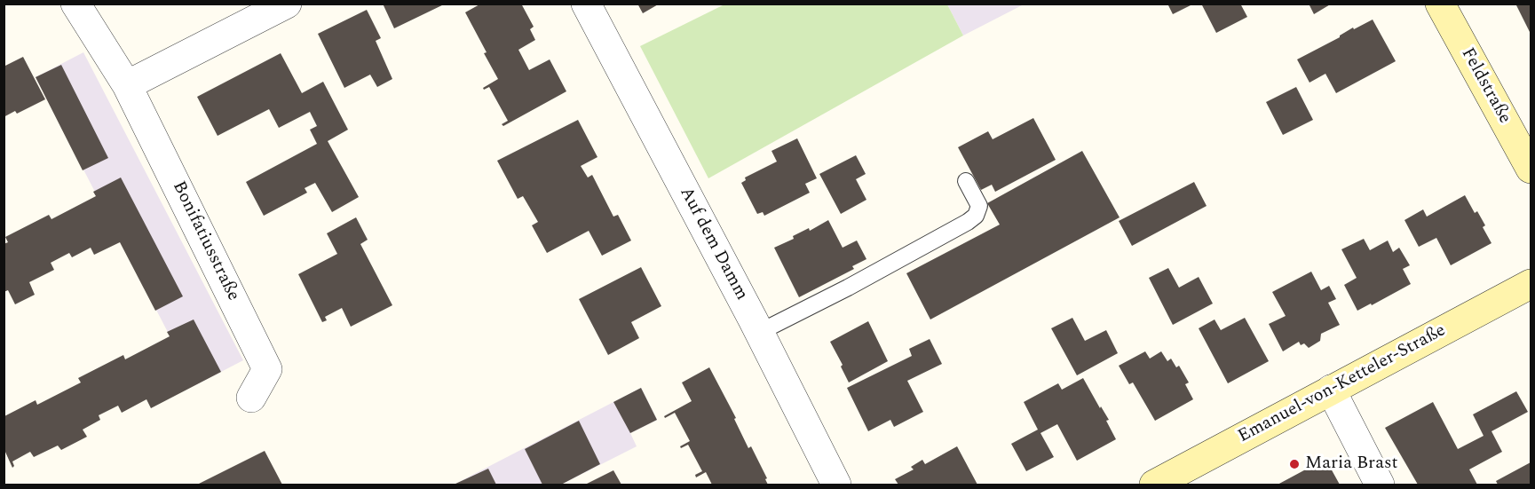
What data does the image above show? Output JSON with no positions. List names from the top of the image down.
{
  "streets": {
    "main road": ["Feldstraße", "Emanuel-von-Ketteler-Straße"],
    "street": ["Bonifatiusstraße", "Auf dem Damm"]
  },
  "places": ["Maria Brast"]
}
